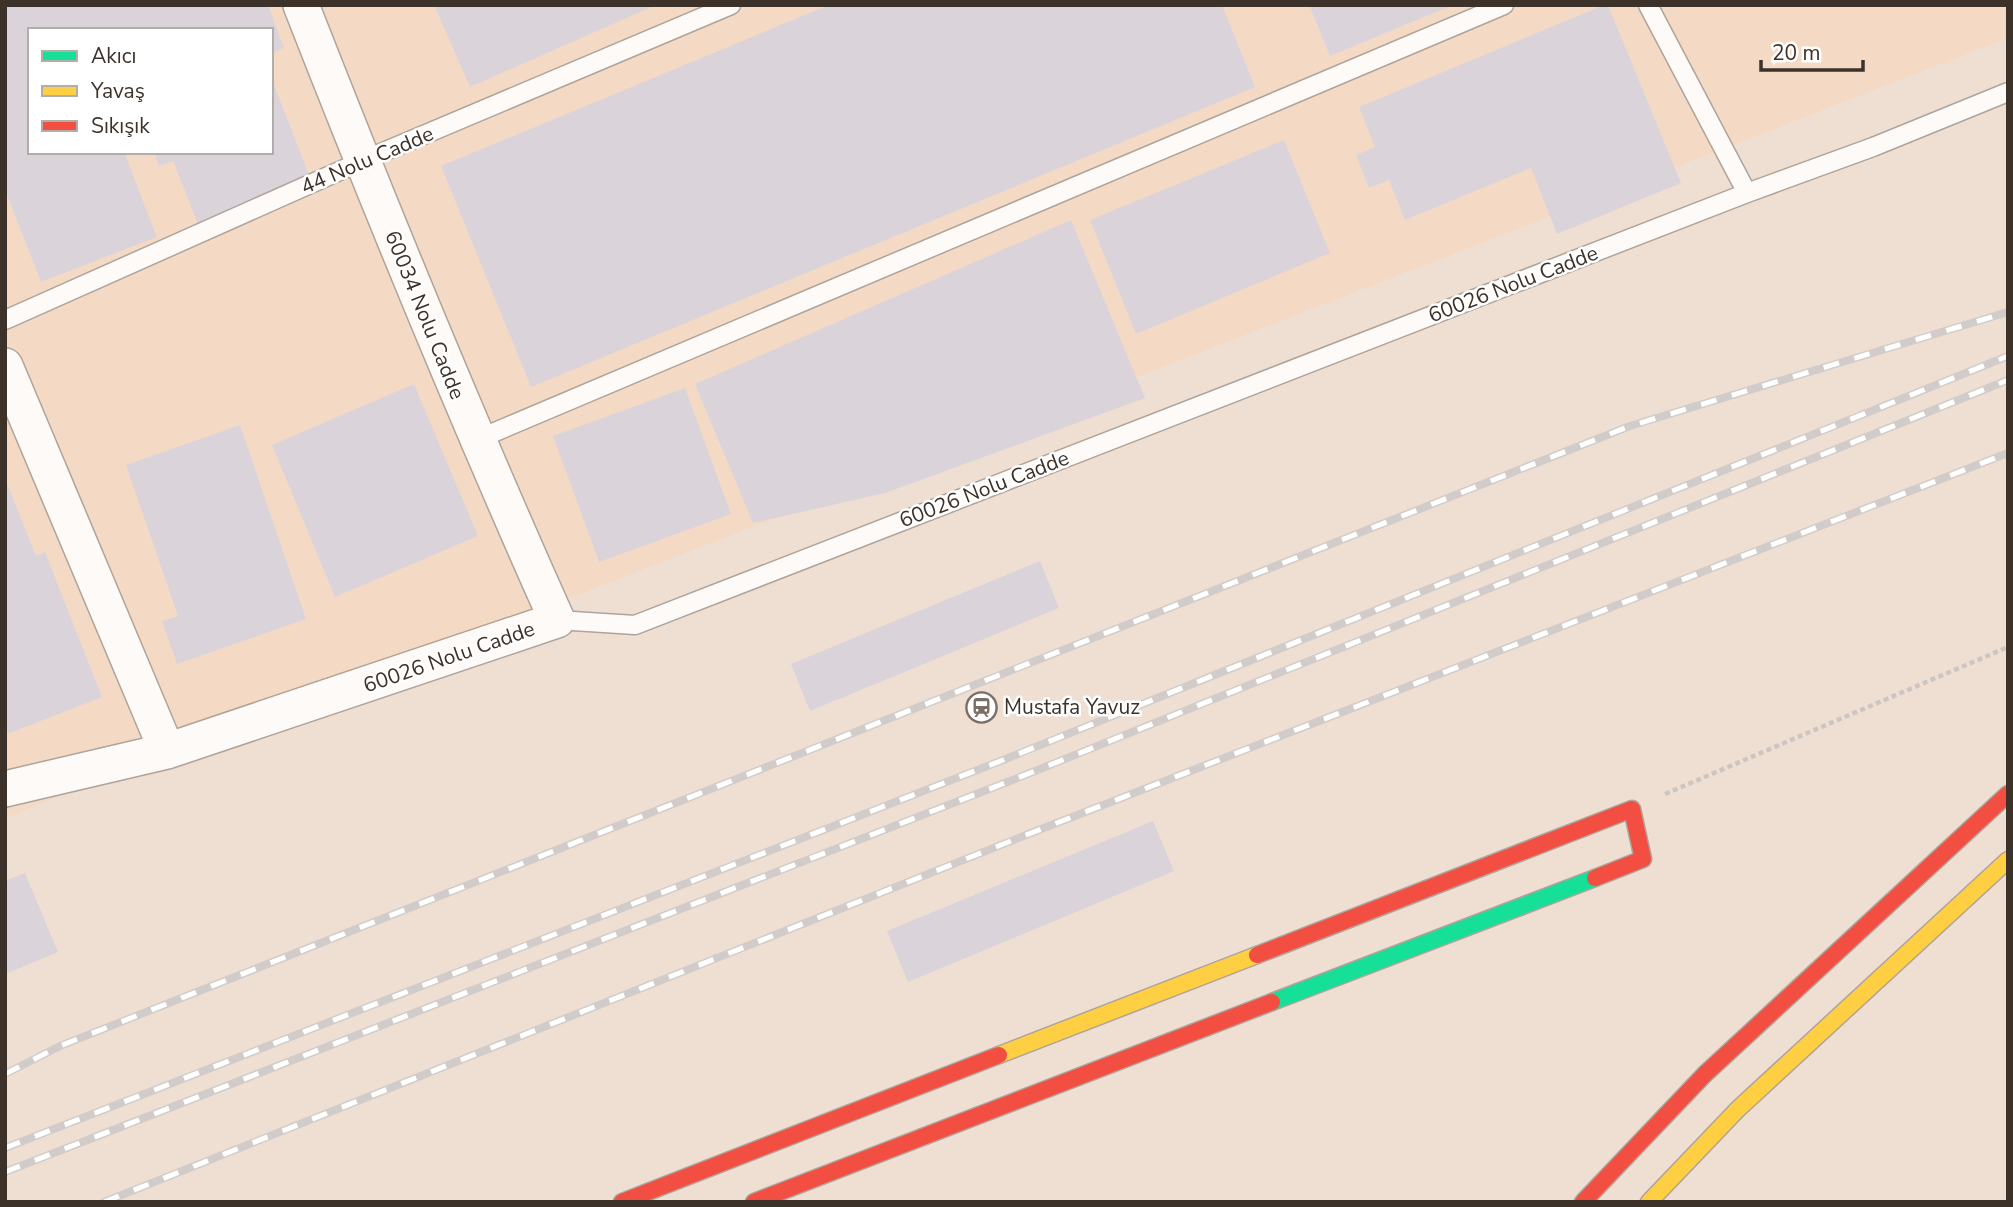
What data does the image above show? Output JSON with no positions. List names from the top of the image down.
{
  "streets": {
    "street": ["60026 Nolu Cadde", "60034 Nolu Cadde"],
    "lane": ["44 Nolu Cadde"]
  },
  "crossings": [
    ["44 Nolu Cadde", "60034 Nolu Cadde"],
    ["60026 Nolu Cadde", "60034 Nolu Cadde"]
  ],
  "places": {
    "station": ["Mustafa Yavuz"]
  },
  "legend": ["Akıcı", "Yavaş", "Sıkışık"],
  "scale_bar": "20 m"
}
